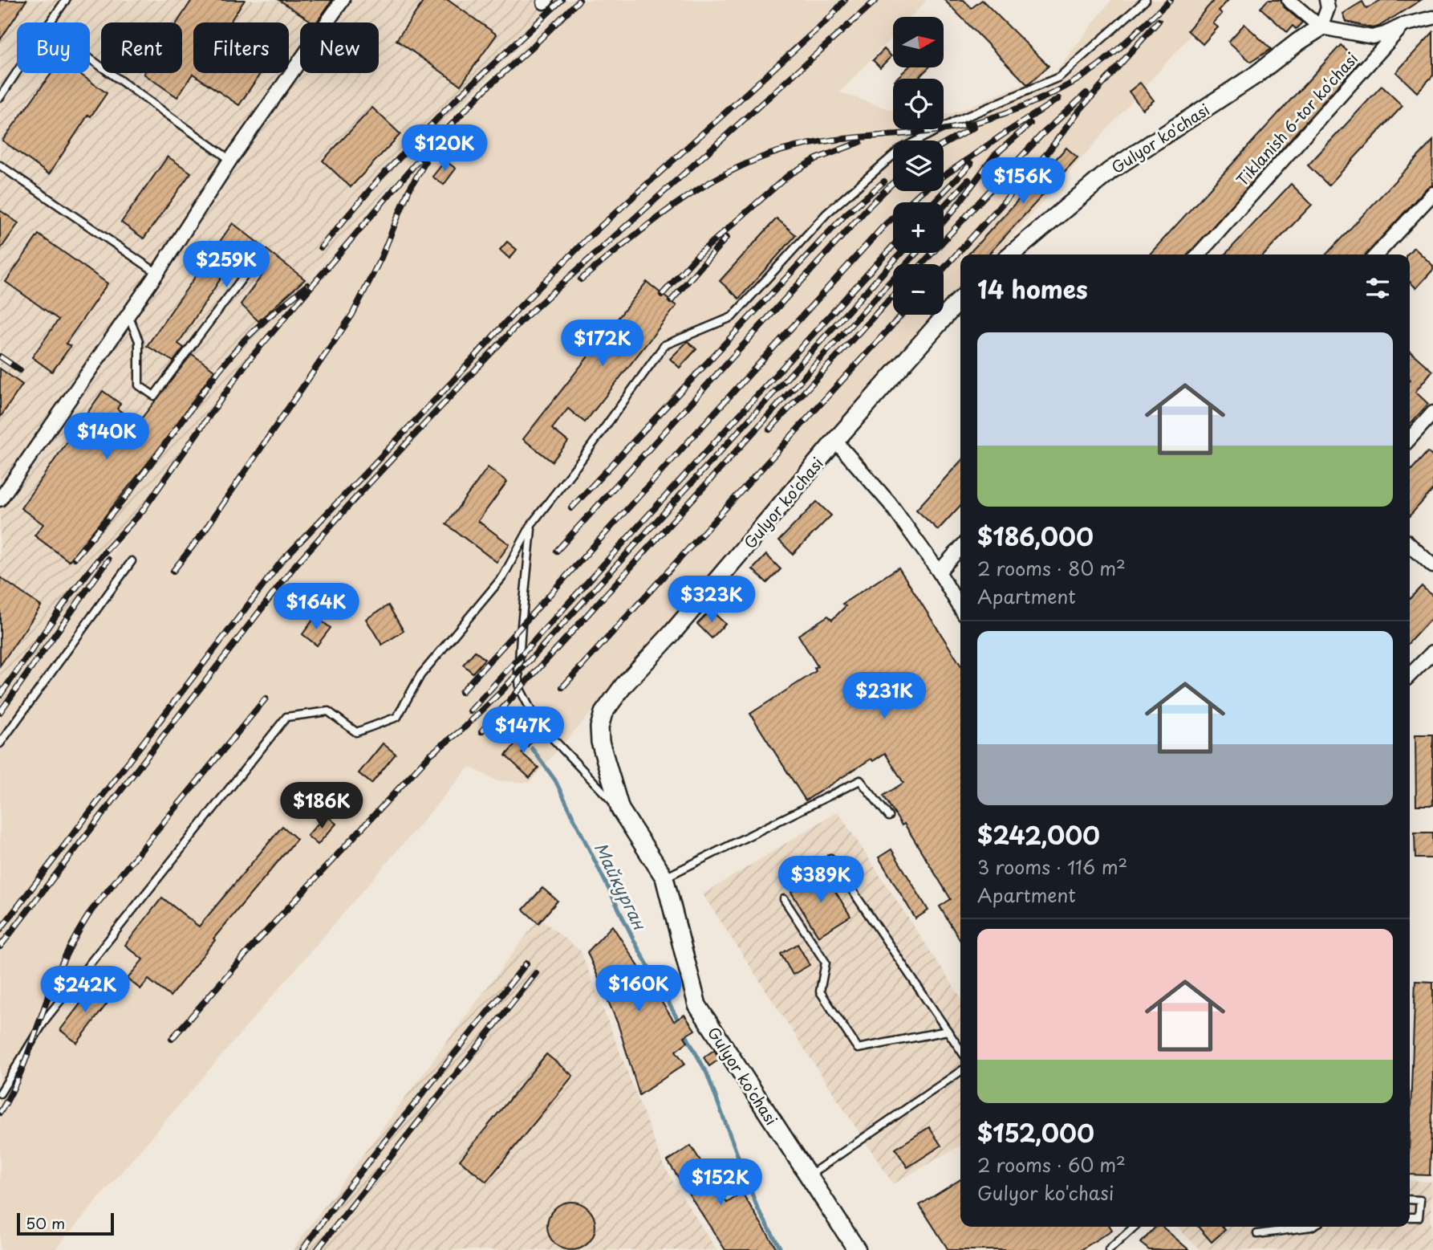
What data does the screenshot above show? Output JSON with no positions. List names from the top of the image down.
{
  "streets": {
    "street": ["Tiklanish 6-tor ko‘chasi", "Gulyor ko'chasi"]
  },
  "water": ["Майкурган"],
  "scale_bar": "50 m",
  "north": "right",
  "page": {
    "map_buttons": ["+", "−"],
    "chip": [
      "Buy",
      "Rent",
      "Filters",
      "New"
    ],
    "price": [
      "$120K",
      "$156K",
      "$259K",
      "$172K",
      "$140K",
      "$323K",
      "$164K",
      "$231K",
      "$147K",
      "$186K",
      "$389K",
      "$160K",
      "$242K",
      "$152K"
    ],
    "heading": "14 homes",
    "list": [
      {
        "name": "$186,000",
        "note": "2 rooms · 80 m² · Apartment"
      },
      {
        "name": "$242,000",
        "note": "3 rooms · 116 m² · Apartment"
      },
      {
        "name": "$152,000",
        "note": "2 rooms · 60 m² · Gulyor ko'chasi"
      }
    ],
    "scale": "50 m"
  }
}
